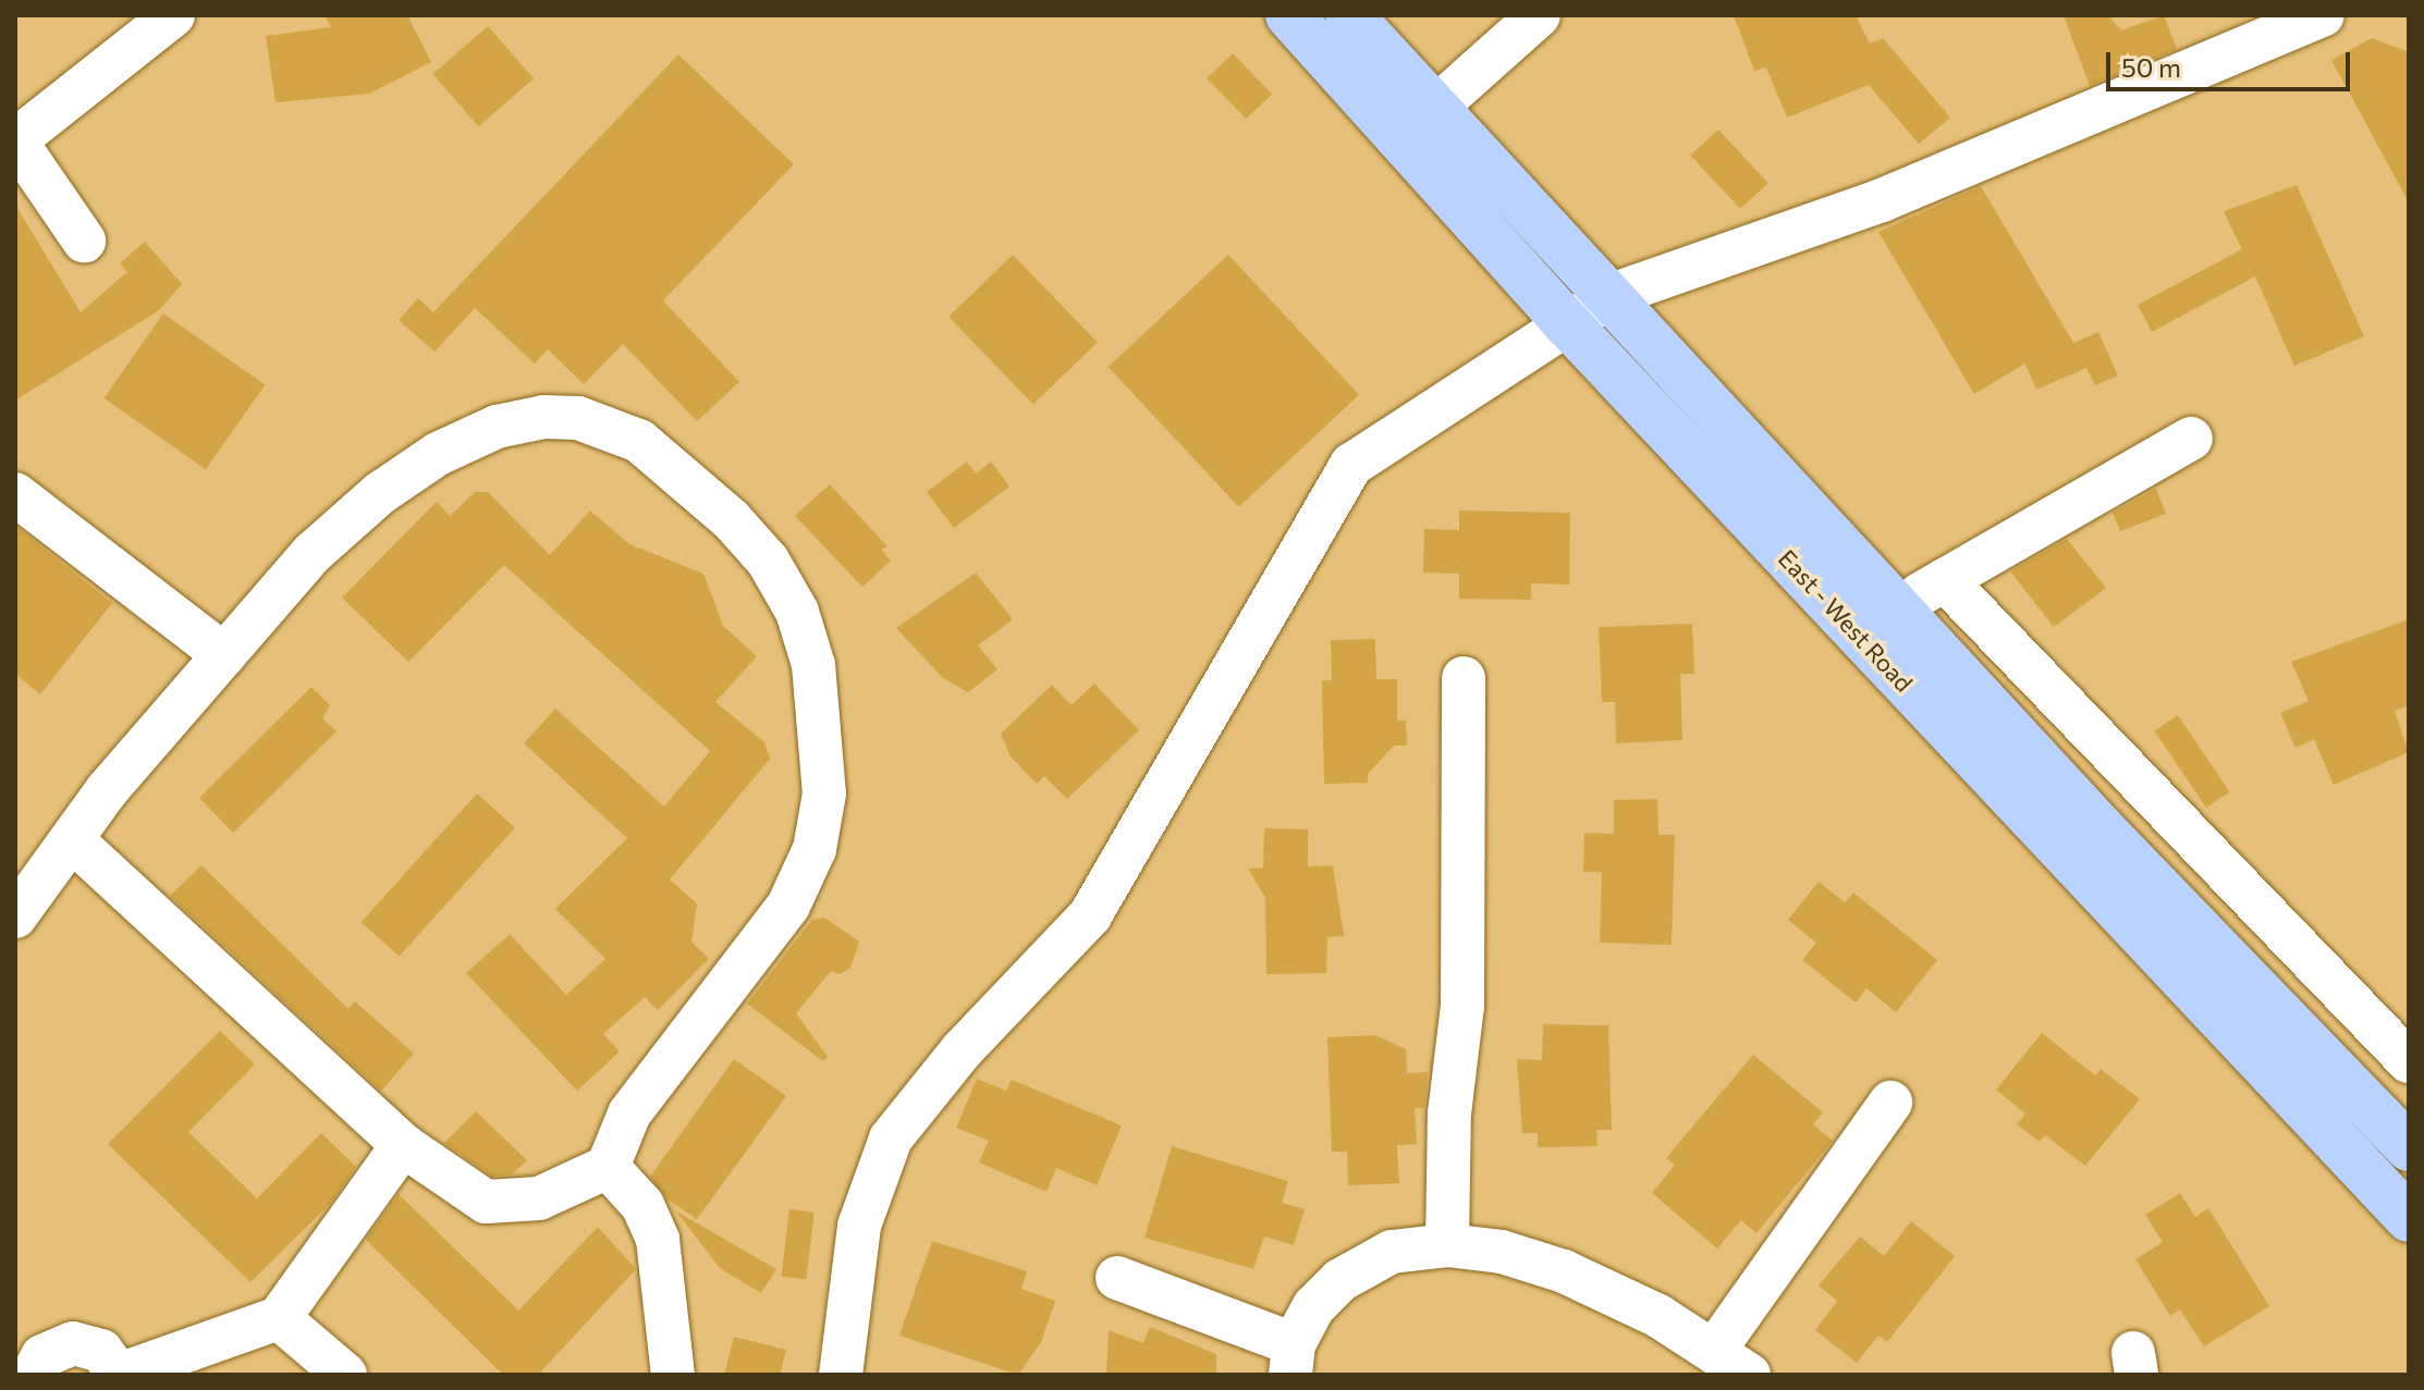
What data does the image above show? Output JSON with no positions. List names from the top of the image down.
{
  "streets": {
    "main road": ["East - West Road"]
  },
  "scale_bar": "50 m"
}
